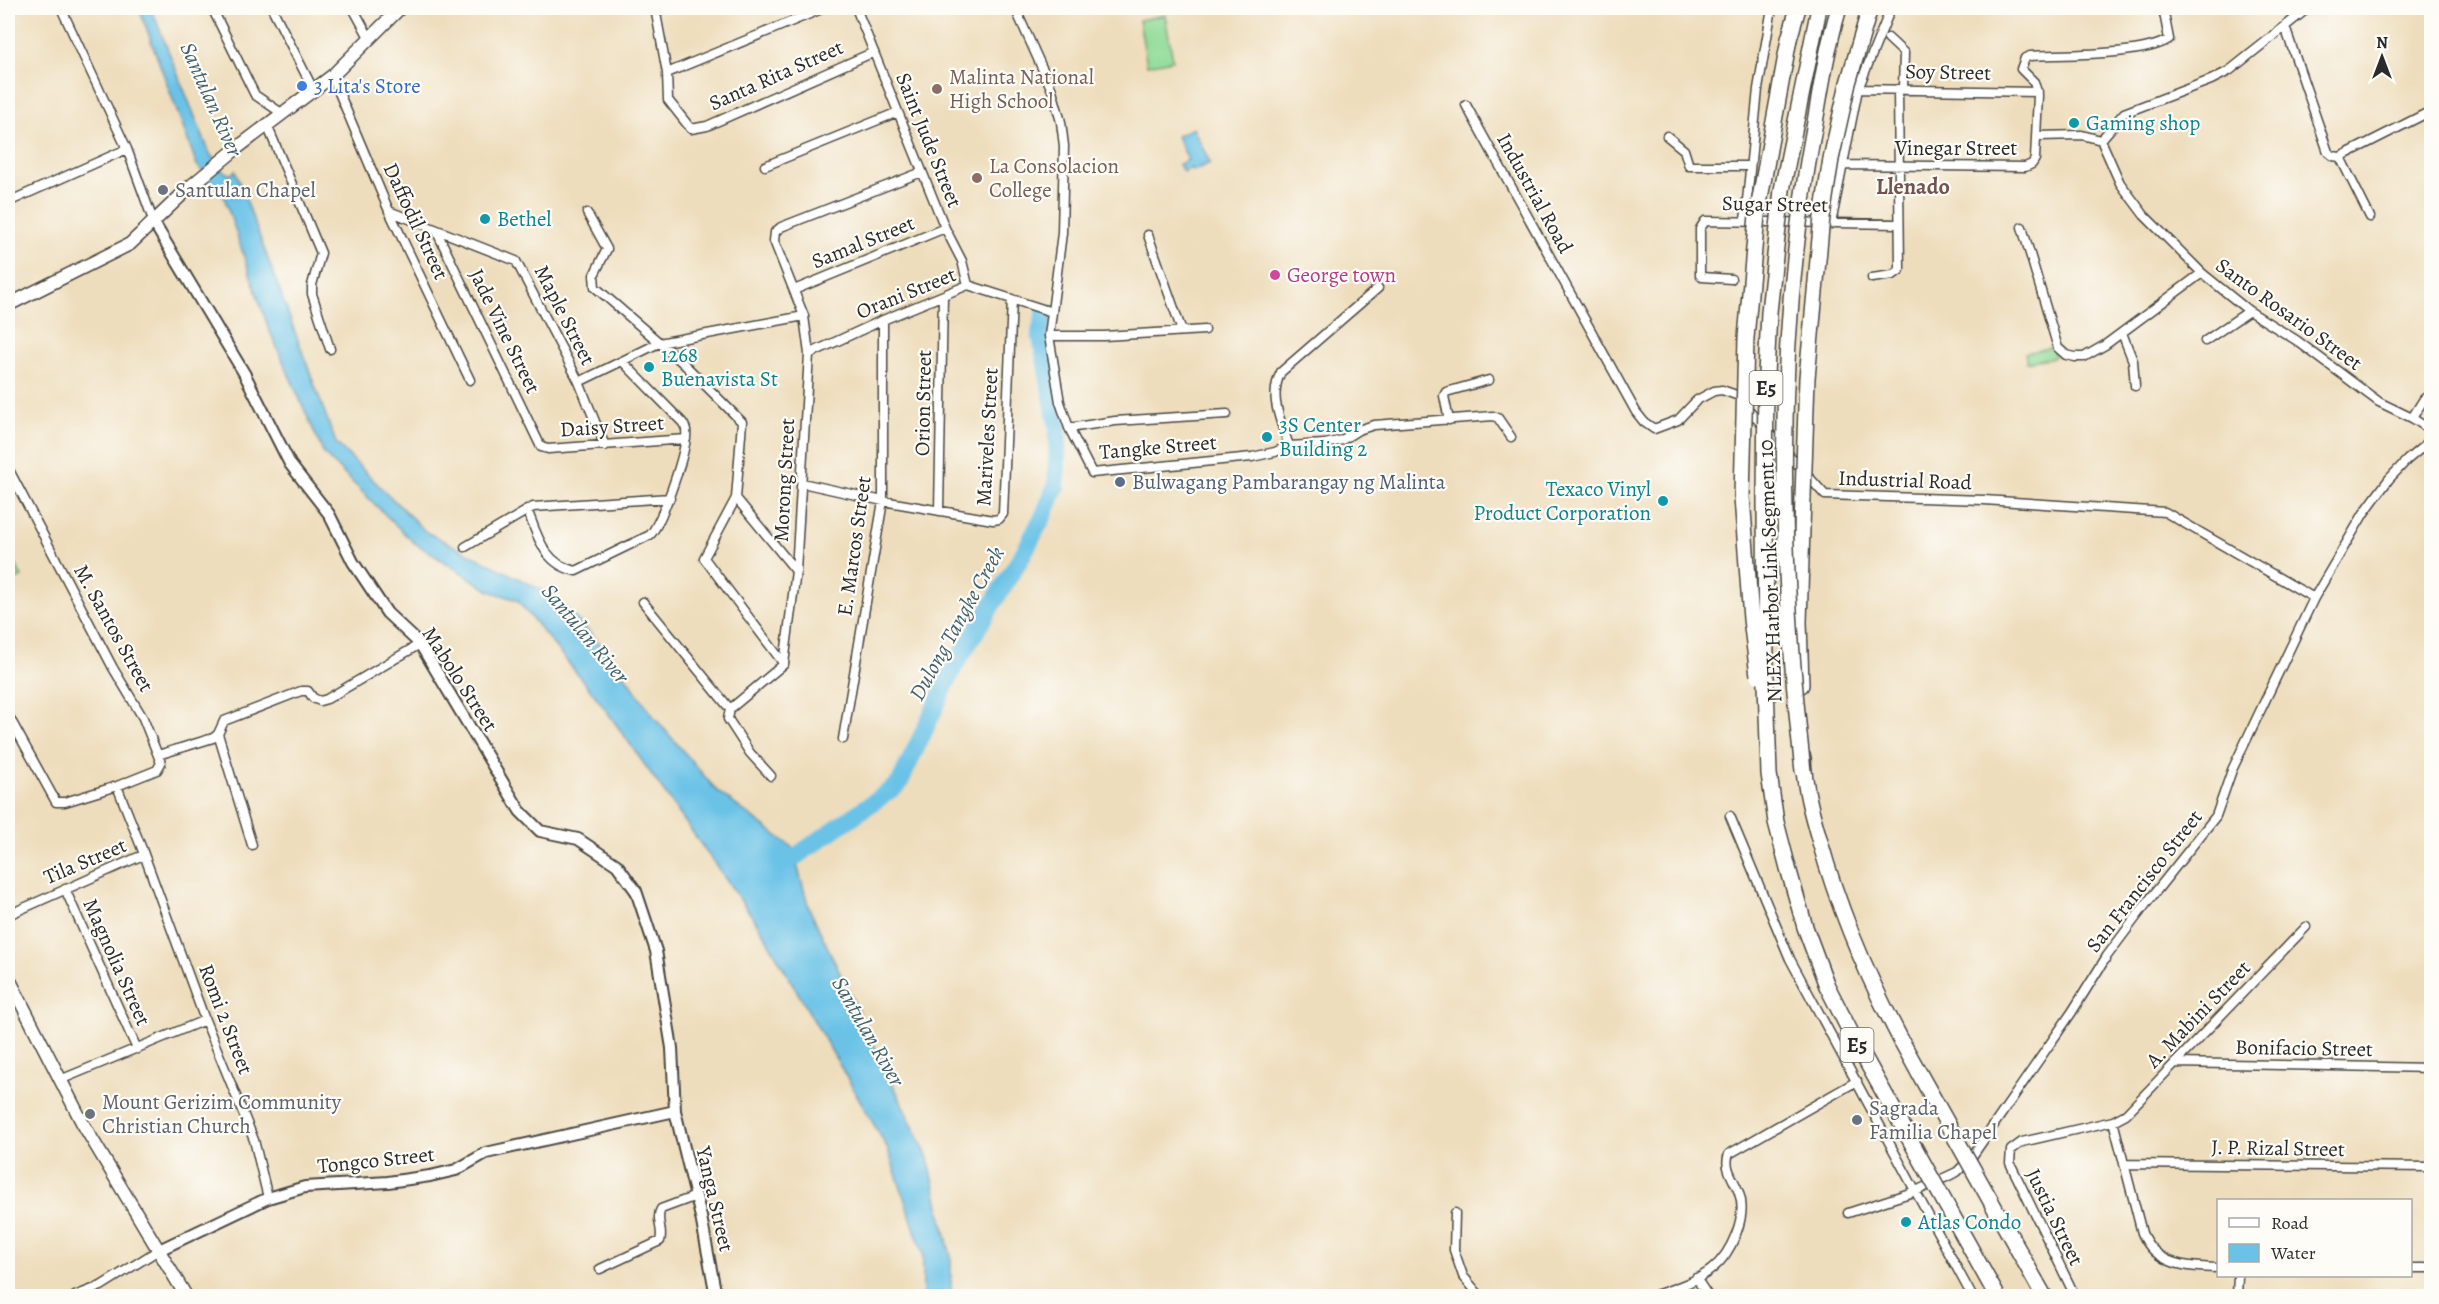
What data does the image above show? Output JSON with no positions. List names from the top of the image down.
{
  "streets": {
    "highway": ["E5", "NLEX Harbor Link Segment 10"],
    "street": [
      "Soy Street",
      "Santa Rita Street",
      "Saint Jude Street",
      "Vinegar Street",
      "Industrial Road",
      "Sugar Street",
      "Daffodil Street",
      "Samal Street",
      "Orani Street",
      "Santo Rosario Street",
      "Maple Street",
      "Jade Vine Street",
      "Orion Street",
      "Daisy Street",
      "Mariveles Street",
      "Tangke Street",
      "Morong Street",
      "E. Marcos Street",
      "M. Santos Street",
      "Mabolo Street",
      "Tila Street",
      "San Francisco Street",
      "Magnolia Street",
      "A. Mabini Street",
      "Romi 2 Street",
      "Bonifacio Street",
      "J. P. Rizal Street",
      "Tongco Street",
      "Yanga Street",
      "Justia Street"
    ]
  },
  "crossings": [
    ["Soy Street", "Vinegar Street"],
    ["Santa Rita Street", "Saint Jude Street"],
    ["Saint Jude Street", "Samal Street"],
    ["Saint Jude Street", "Orani Street"],
    ["Saint Jude Street", "Morong Street"],
    ["Industrial Road", "San Francisco Street"],
    ["Daffodil Street", "Maple Street"],
    ["Samal Street", "Morong Street"],
    ["Orani Street", "Orion Street"],
    ["Orani Street", "Mariveles Street"],
    ["Orani Street", "Tangke Street"],
    ["Orani Street", "Morong Street"],
    ["Orani Street", "E. Marcos Street"],
    ["Maple Street", "Jade Vine Street"],
    ["Maple Street", "Daisy Street"],
    ["Jade Vine Street", "Daisy Street"],
    ["Orion Street", "Mariveles Street"],
    ["Mariveles Street", "Morong Street"],
    ["Mariveles Street", "E. Marcos Street"],
    ["Mabolo Street", "Tongco Street"],
    ["Mabolo Street", "Yanga Street"],
    ["Tila Street", "Magnolia Street"],
    ["Tila Street", "Romi 2 Street"],
    ["A. Mabini Street", "Bonifacio Street"],
    ["A. Mabini Street", "Justia Street"],
    ["Romi 2 Street", "Tongco Street"],
    ["Tongco Street", "Yanga Street"]
  ],
  "districts": ["Llenado"],
  "water": ["Santulan River", "Dulong Tangke Creek"],
  "places": [
    "3 Lita's Store",
    "Malinta National High School",
    "Gaming shop",
    "La Consolacion College",
    "Santulan Chapel",
    "Bethel",
    "George town",
    "1268 Buenavista St",
    "3S Center Building 2",
    "Bulwagang Pambarangay ng Malinta",
    "Texaco Vinyl Product Corporation",
    "Mount Gerizim Community Christian Church",
    "Sagrada Familia Chapel",
    "Atlas Condo"
  ],
  "legend": ["Road", "Water"],
  "north": "top"
}
